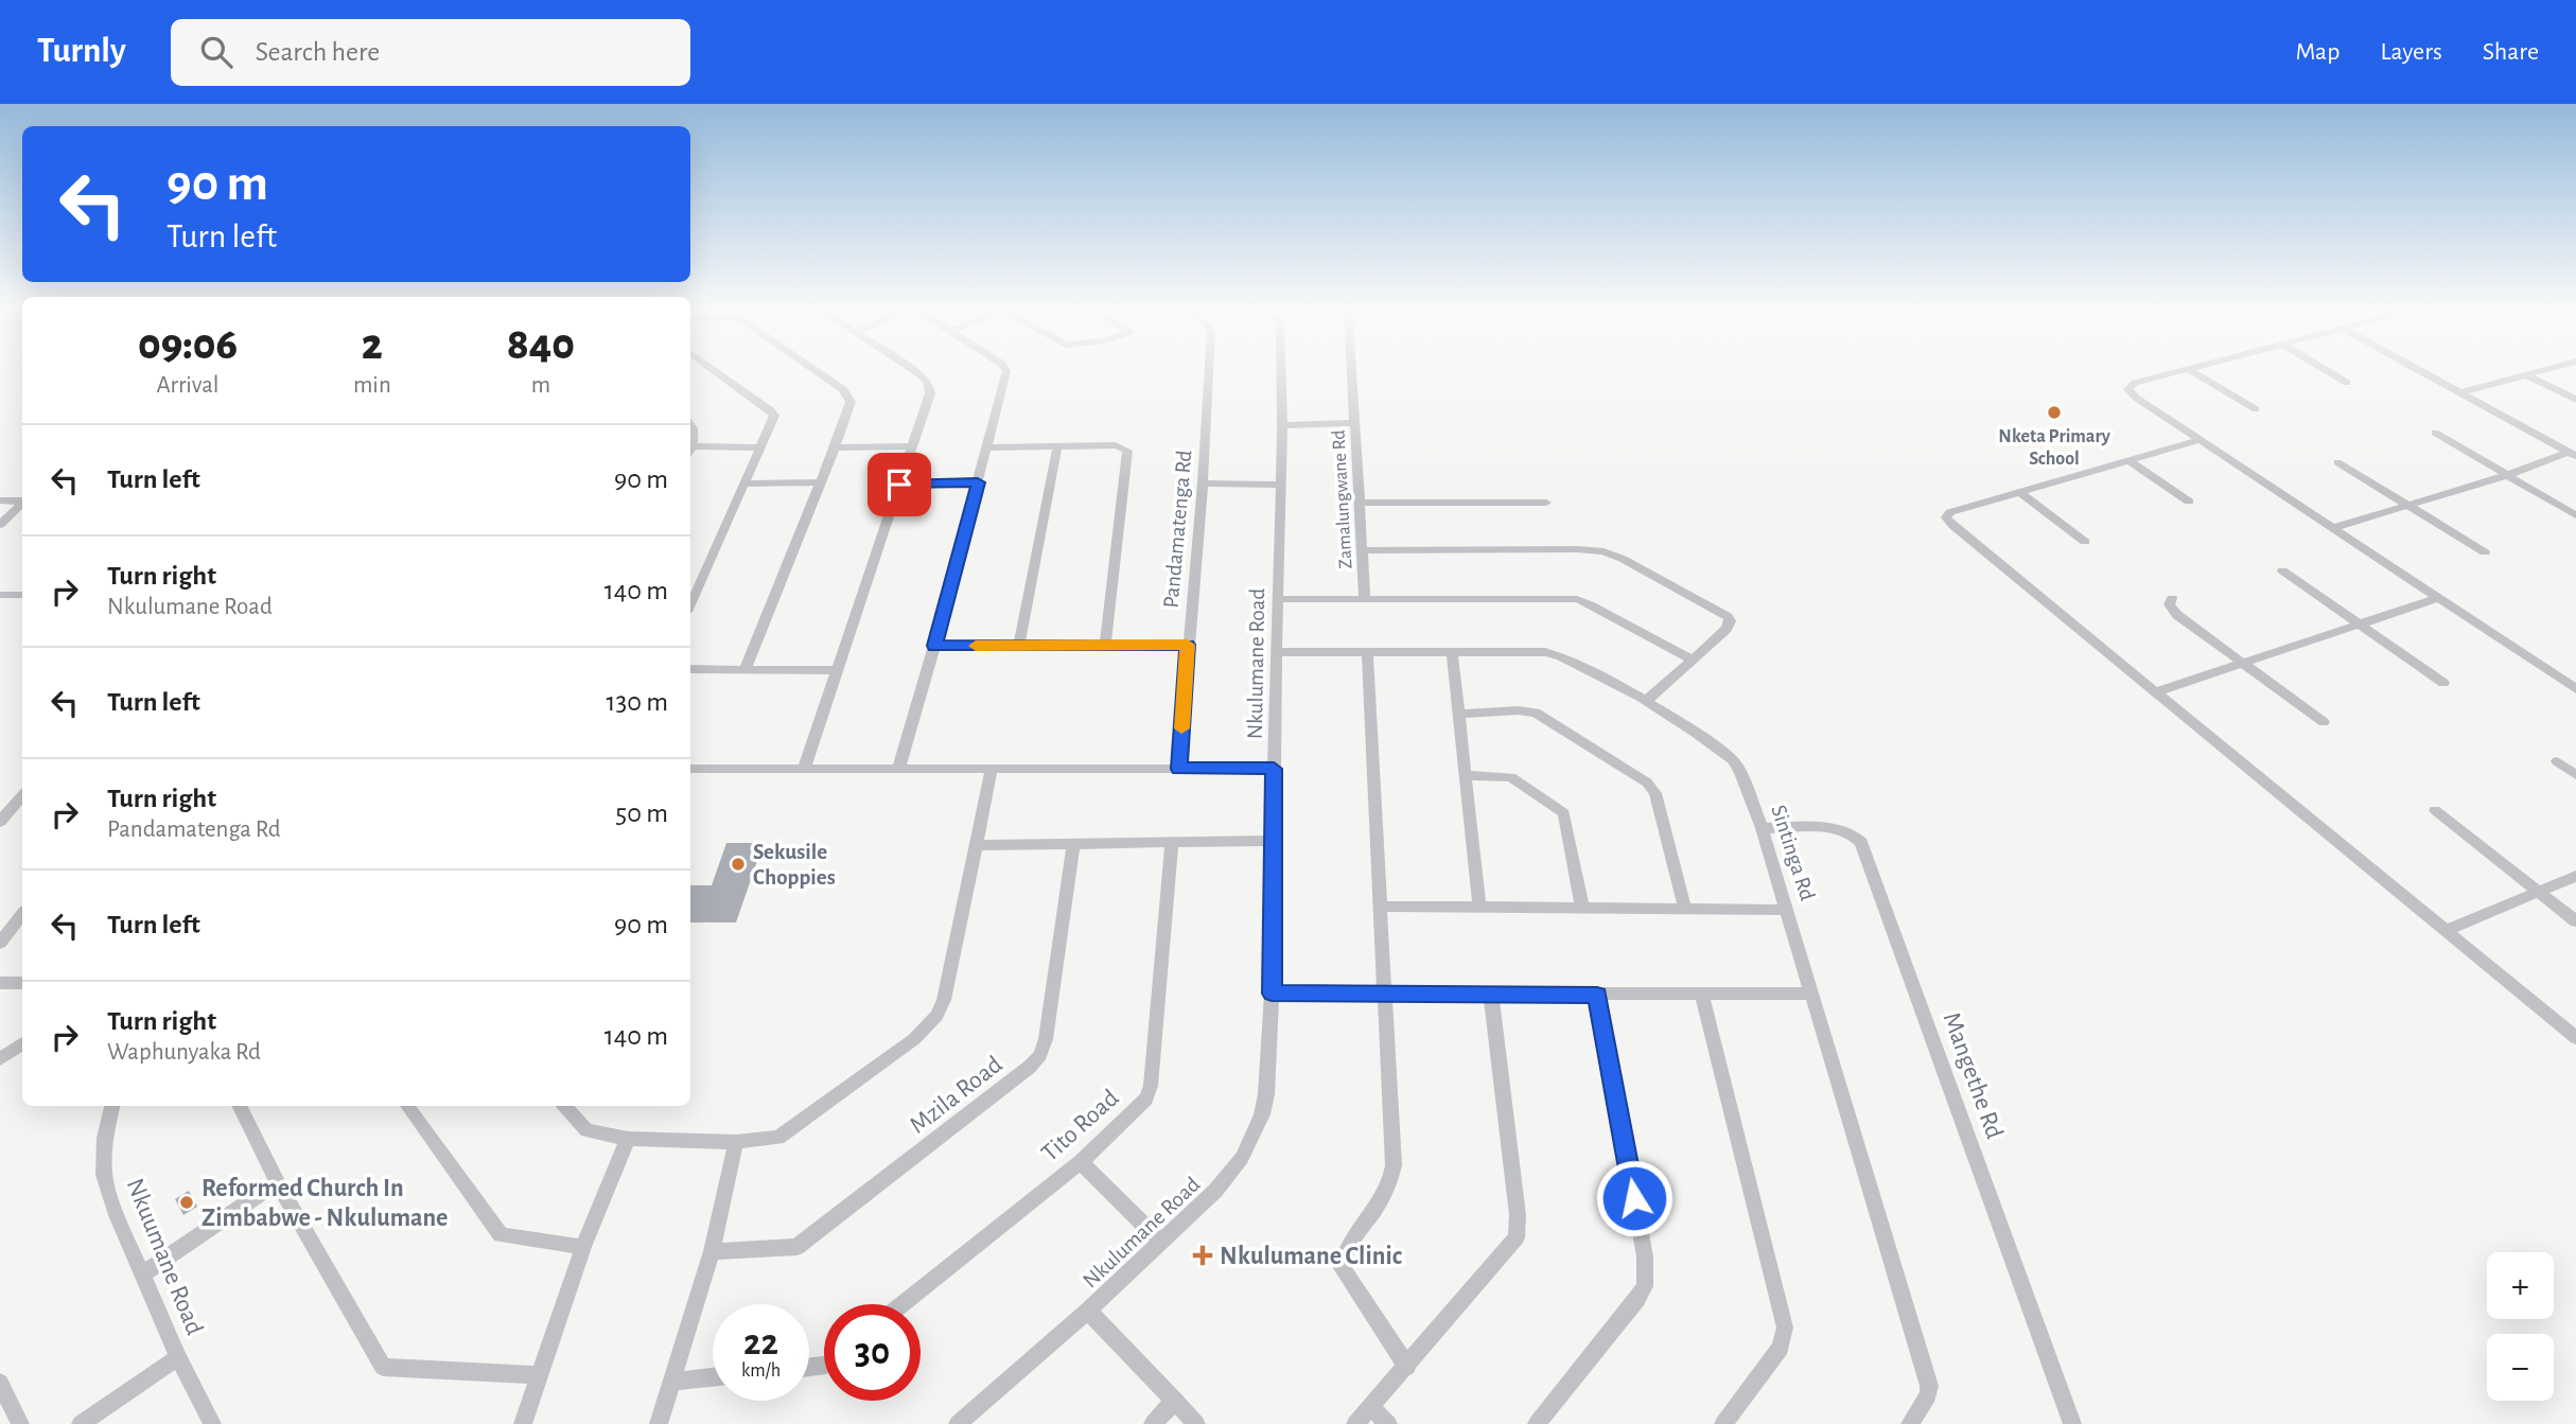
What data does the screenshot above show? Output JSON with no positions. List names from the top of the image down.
{
  "streets": {
    "street": [
      "Zamalungwane Rd",
      "Pandamatenga Rd",
      "Nkulumane Road",
      "Sintinga Rd",
      "Mangethe Rd",
      "Mzila Road",
      "Tito Road",
      "Nkuumane Road"
    ]
  },
  "crossings": [
    ["Nkulumane Road", "Sintinga Rd"],
    ["Sintinga Rd", "Mangethe Rd"]
  ],
  "places": {
    "other": ["Nketa Primary School", "Sekusile Choppies", "Reformed Church In Zimbabwe - Nkulumane"],
    "health": ["Nkulumane Clinic"]
  },
  "page": {
    "header": "Turnly",
    "search": "Search here",
    "nav": ["Map", "Layers", "Share"],
    "turn": ["90 m", "Turn left"],
    "eta": [
      "09:06",
      "Arrival",
      "2",
      "min",
      "840",
      "m"
    ],
    "list": [
      {
        "name": "Turn left",
        "value": "90 m"
      },
      {
        "name": "Turn right",
        "note": "Nkulumane Road",
        "value": "140 m"
      },
      {
        "name": "Turn left",
        "value": "130 m"
      },
      {
        "name": "Turn right",
        "note": "Pandamatenga Rd",
        "value": "50 m"
      },
      {
        "name": "Turn left",
        "value": "90 m"
      },
      {
        "name": "Turn right",
        "note": "Waphunyaka Rd",
        "value": "140 m"
      }
    ],
    "map_buttons": ["+", "−"],
    "speed": "22 km/h",
    "limit": "30"
  }
}
